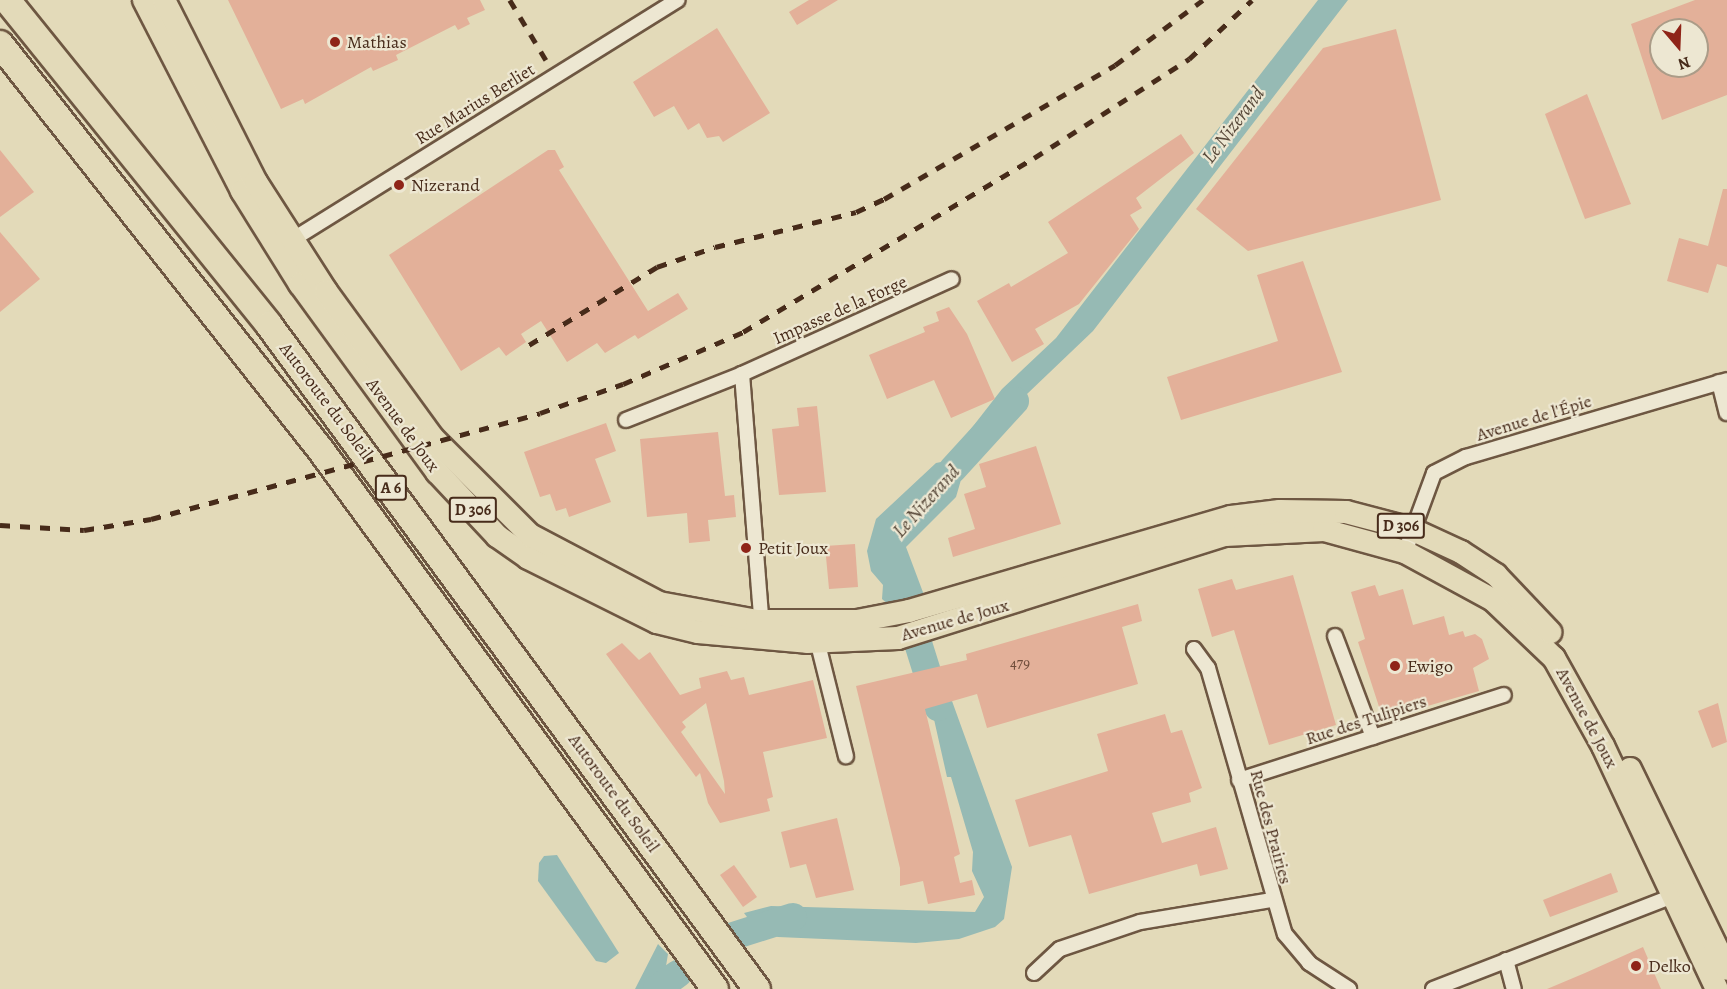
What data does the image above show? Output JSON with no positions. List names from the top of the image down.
{
  "streets": {
    "highway": ["Autoroute du Soleil", "A 6"],
    "main road": ["Avenue de Joux", "D 306"],
    "street": [
      "Rue Marius Berliet",
      "Impasse de la Forge",
      "Avenue de l'Épie",
      "Rue des Tulipiers",
      "Rue des Prairies"
    ]
  },
  "crossings": [
    ["Rue Marius Berliet", "Avenue de Joux"],
    ["Avenue de l'Épie", "Avenue de Joux"],
    ["Rue des Tulipiers", "Rue des Prairies"]
  ],
  "water": ["Le Nizerand"],
  "places": [
    "Mathias",
    "Nizerand",
    "Petit Joux",
    "Ewigo",
    "Delko"
  ],
  "house_numbers": ["479"],
  "north": "bottom"
}
